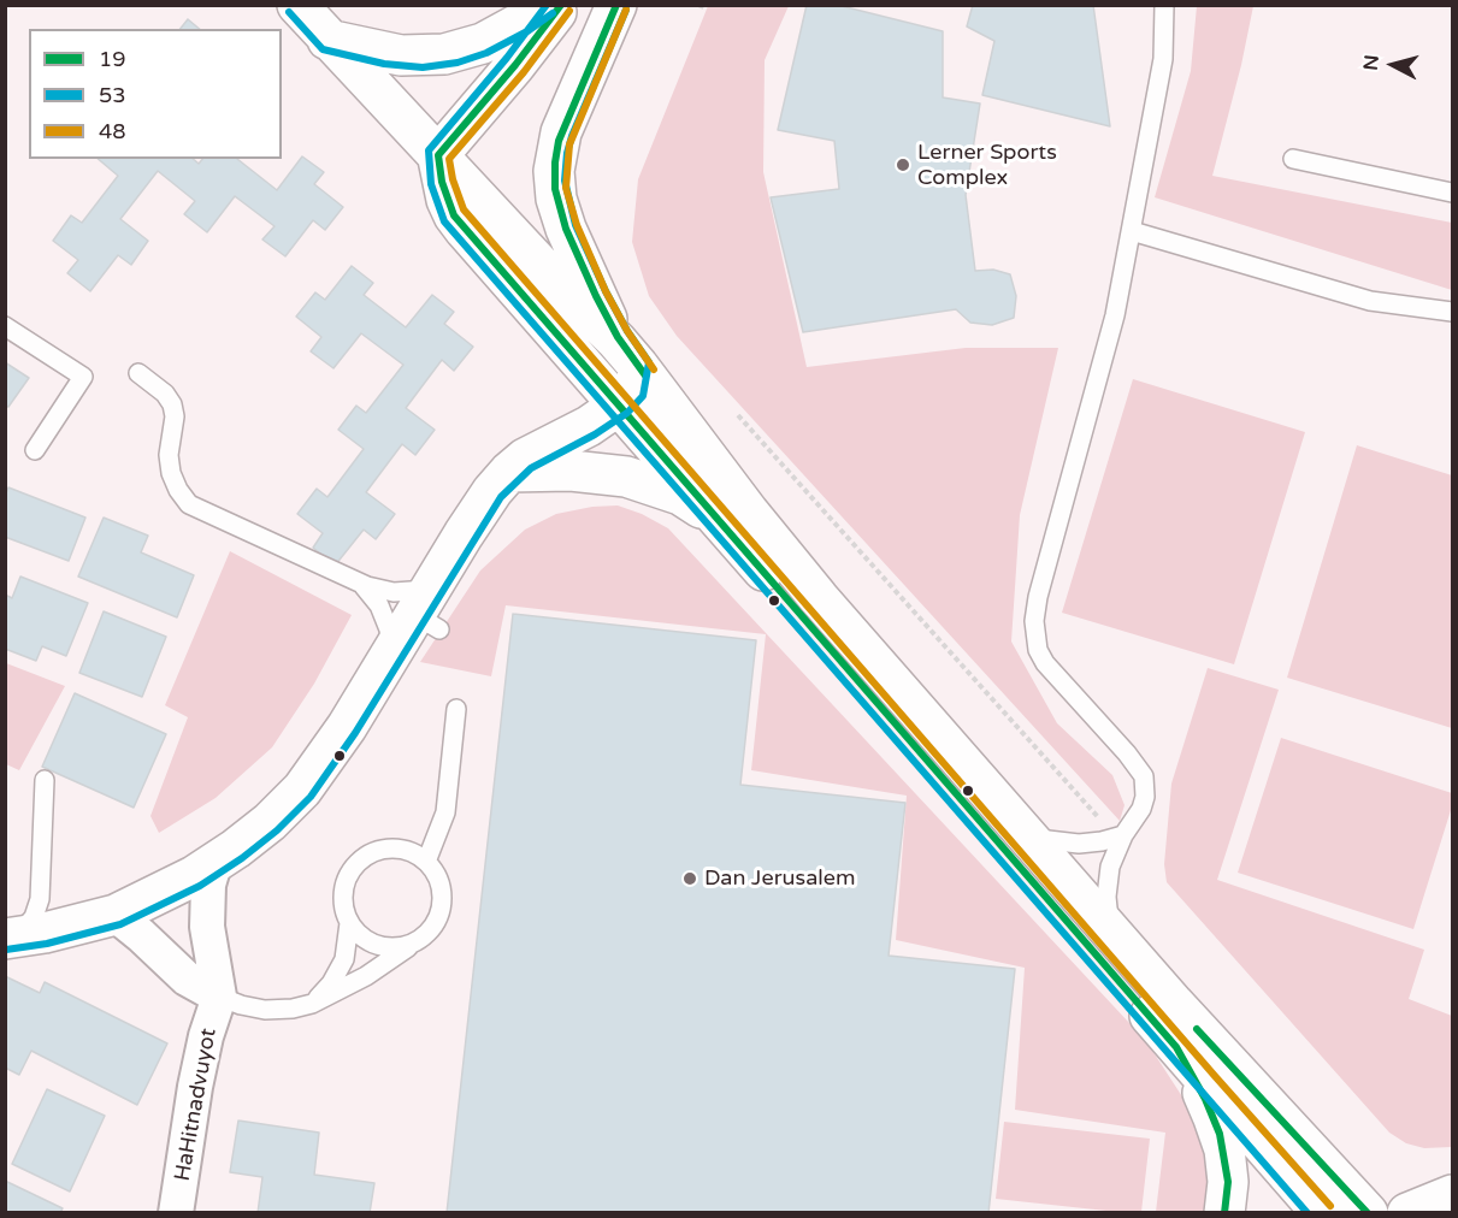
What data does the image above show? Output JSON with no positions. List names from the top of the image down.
{
  "streets": {
    "street": ["HaHitnadvuyot"]
  },
  "places": ["Lerner Sports Complex", "Dan Jerusalem"],
  "lines": ["transit line 19", "transit line 53", "transit line 48"],
  "legend": ["19", "53", "48"],
  "north": "left"
}
